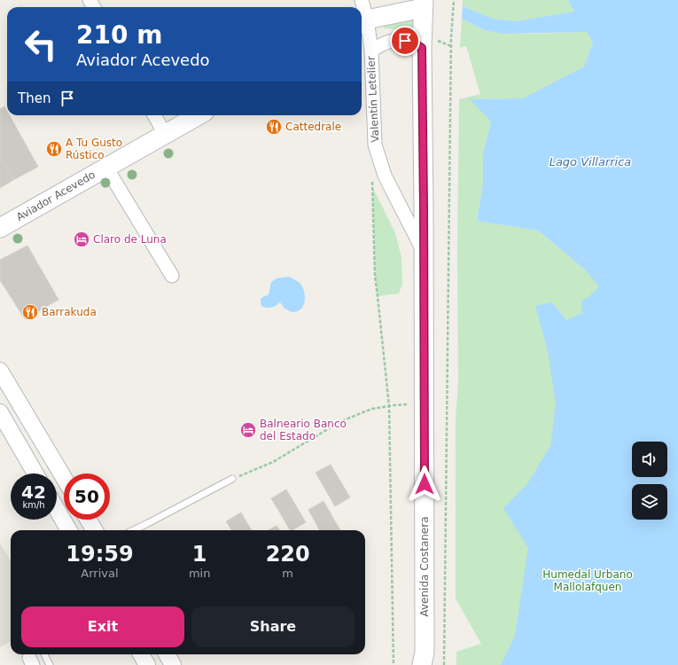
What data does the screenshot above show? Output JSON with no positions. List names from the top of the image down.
{
  "streets": {
    "main road": ["Aviador Acevedo", "Avenida Costanera"],
    "street": ["Valentín Letelier"]
  },
  "crossings": [
    ["Valentín Letelier", "Avenida Costanera"]
  ],
  "water": ["Lago Villarrica"],
  "parks": ["Humedal Urbano Mallolafquen"],
  "places": {
    "restaurant": ["Cattedrale", "A Tu Gusto Rústico", "Barrakuda"],
    "hotel": ["Claro de Luna", "Balneario Banco del Estado"]
  },
  "page": {
    "turn": ["210 m", "Aviador Acevedo"],
    "then": "Then",
    "speed": "42 km/h",
    "limit": "50",
    "eta": [
      "19:59",
      "Arrival",
      "1",
      "min",
      "220",
      "m"
    ],
    "buttons": ["Exit", "Share"]
  }
}
